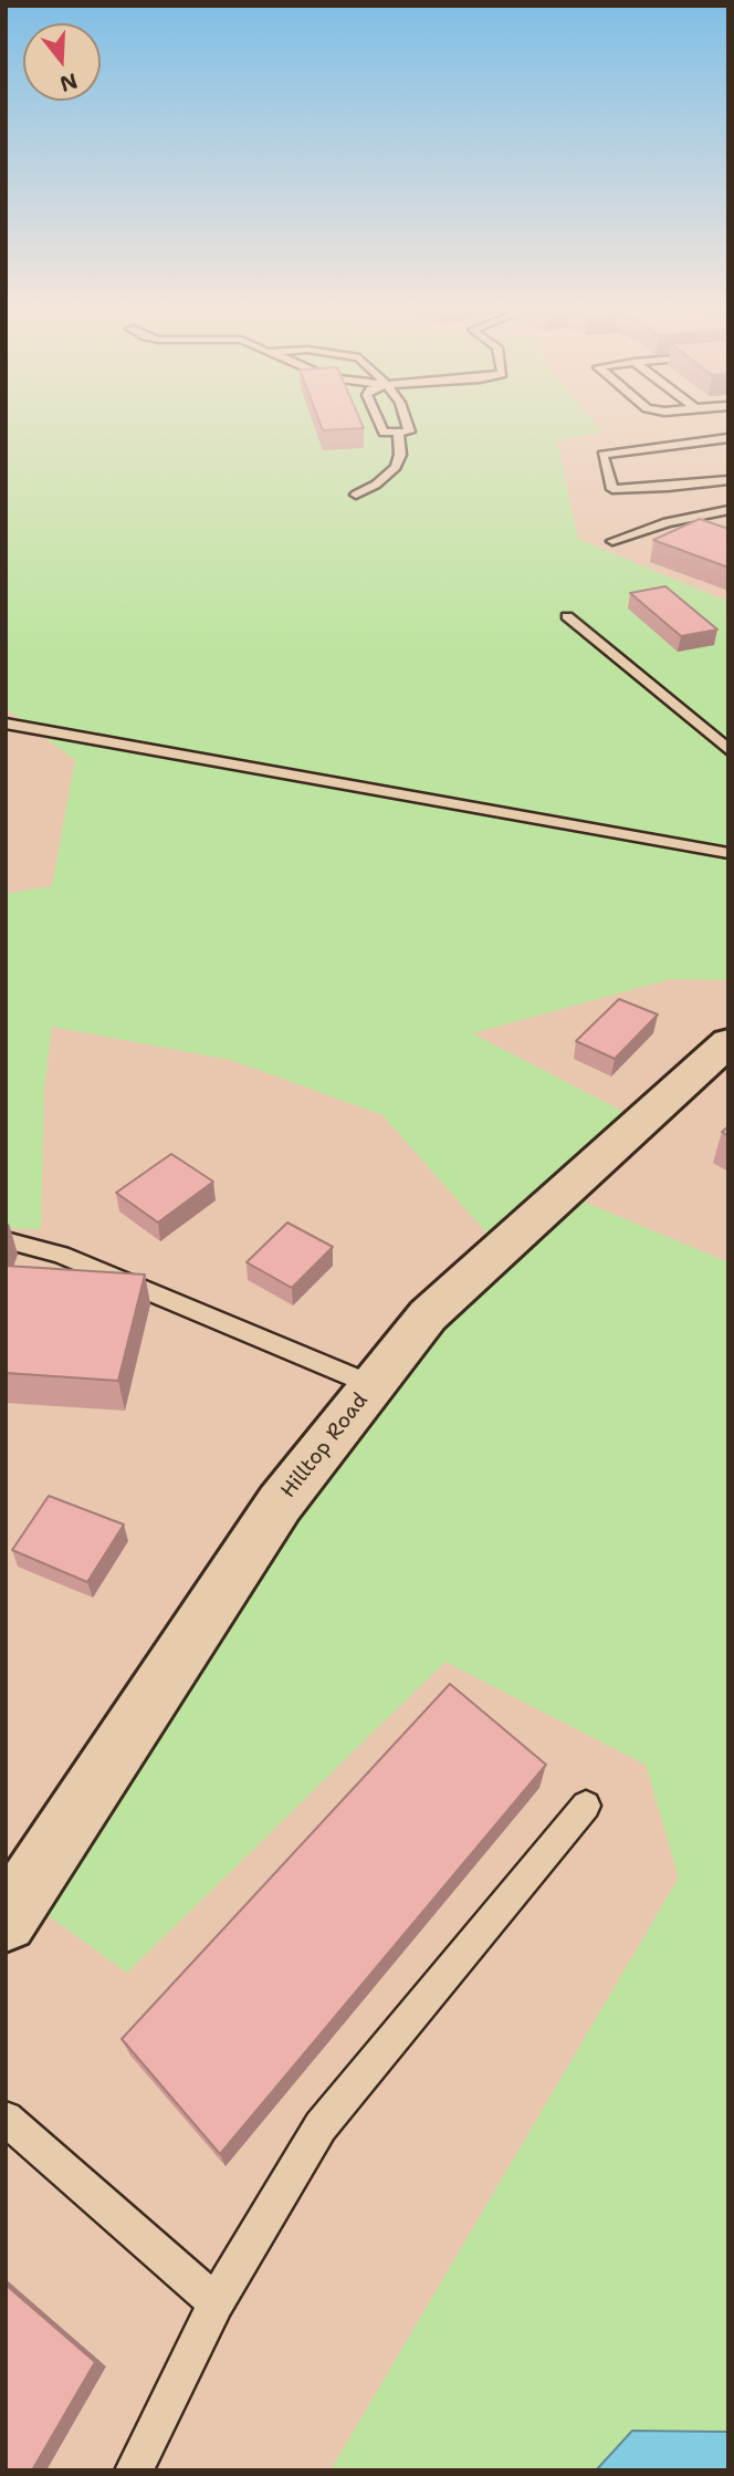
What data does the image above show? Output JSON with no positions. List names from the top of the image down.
{
  "streets": {
    "street": ["Hilltop Road"]
  },
  "north": "bottom"
}
